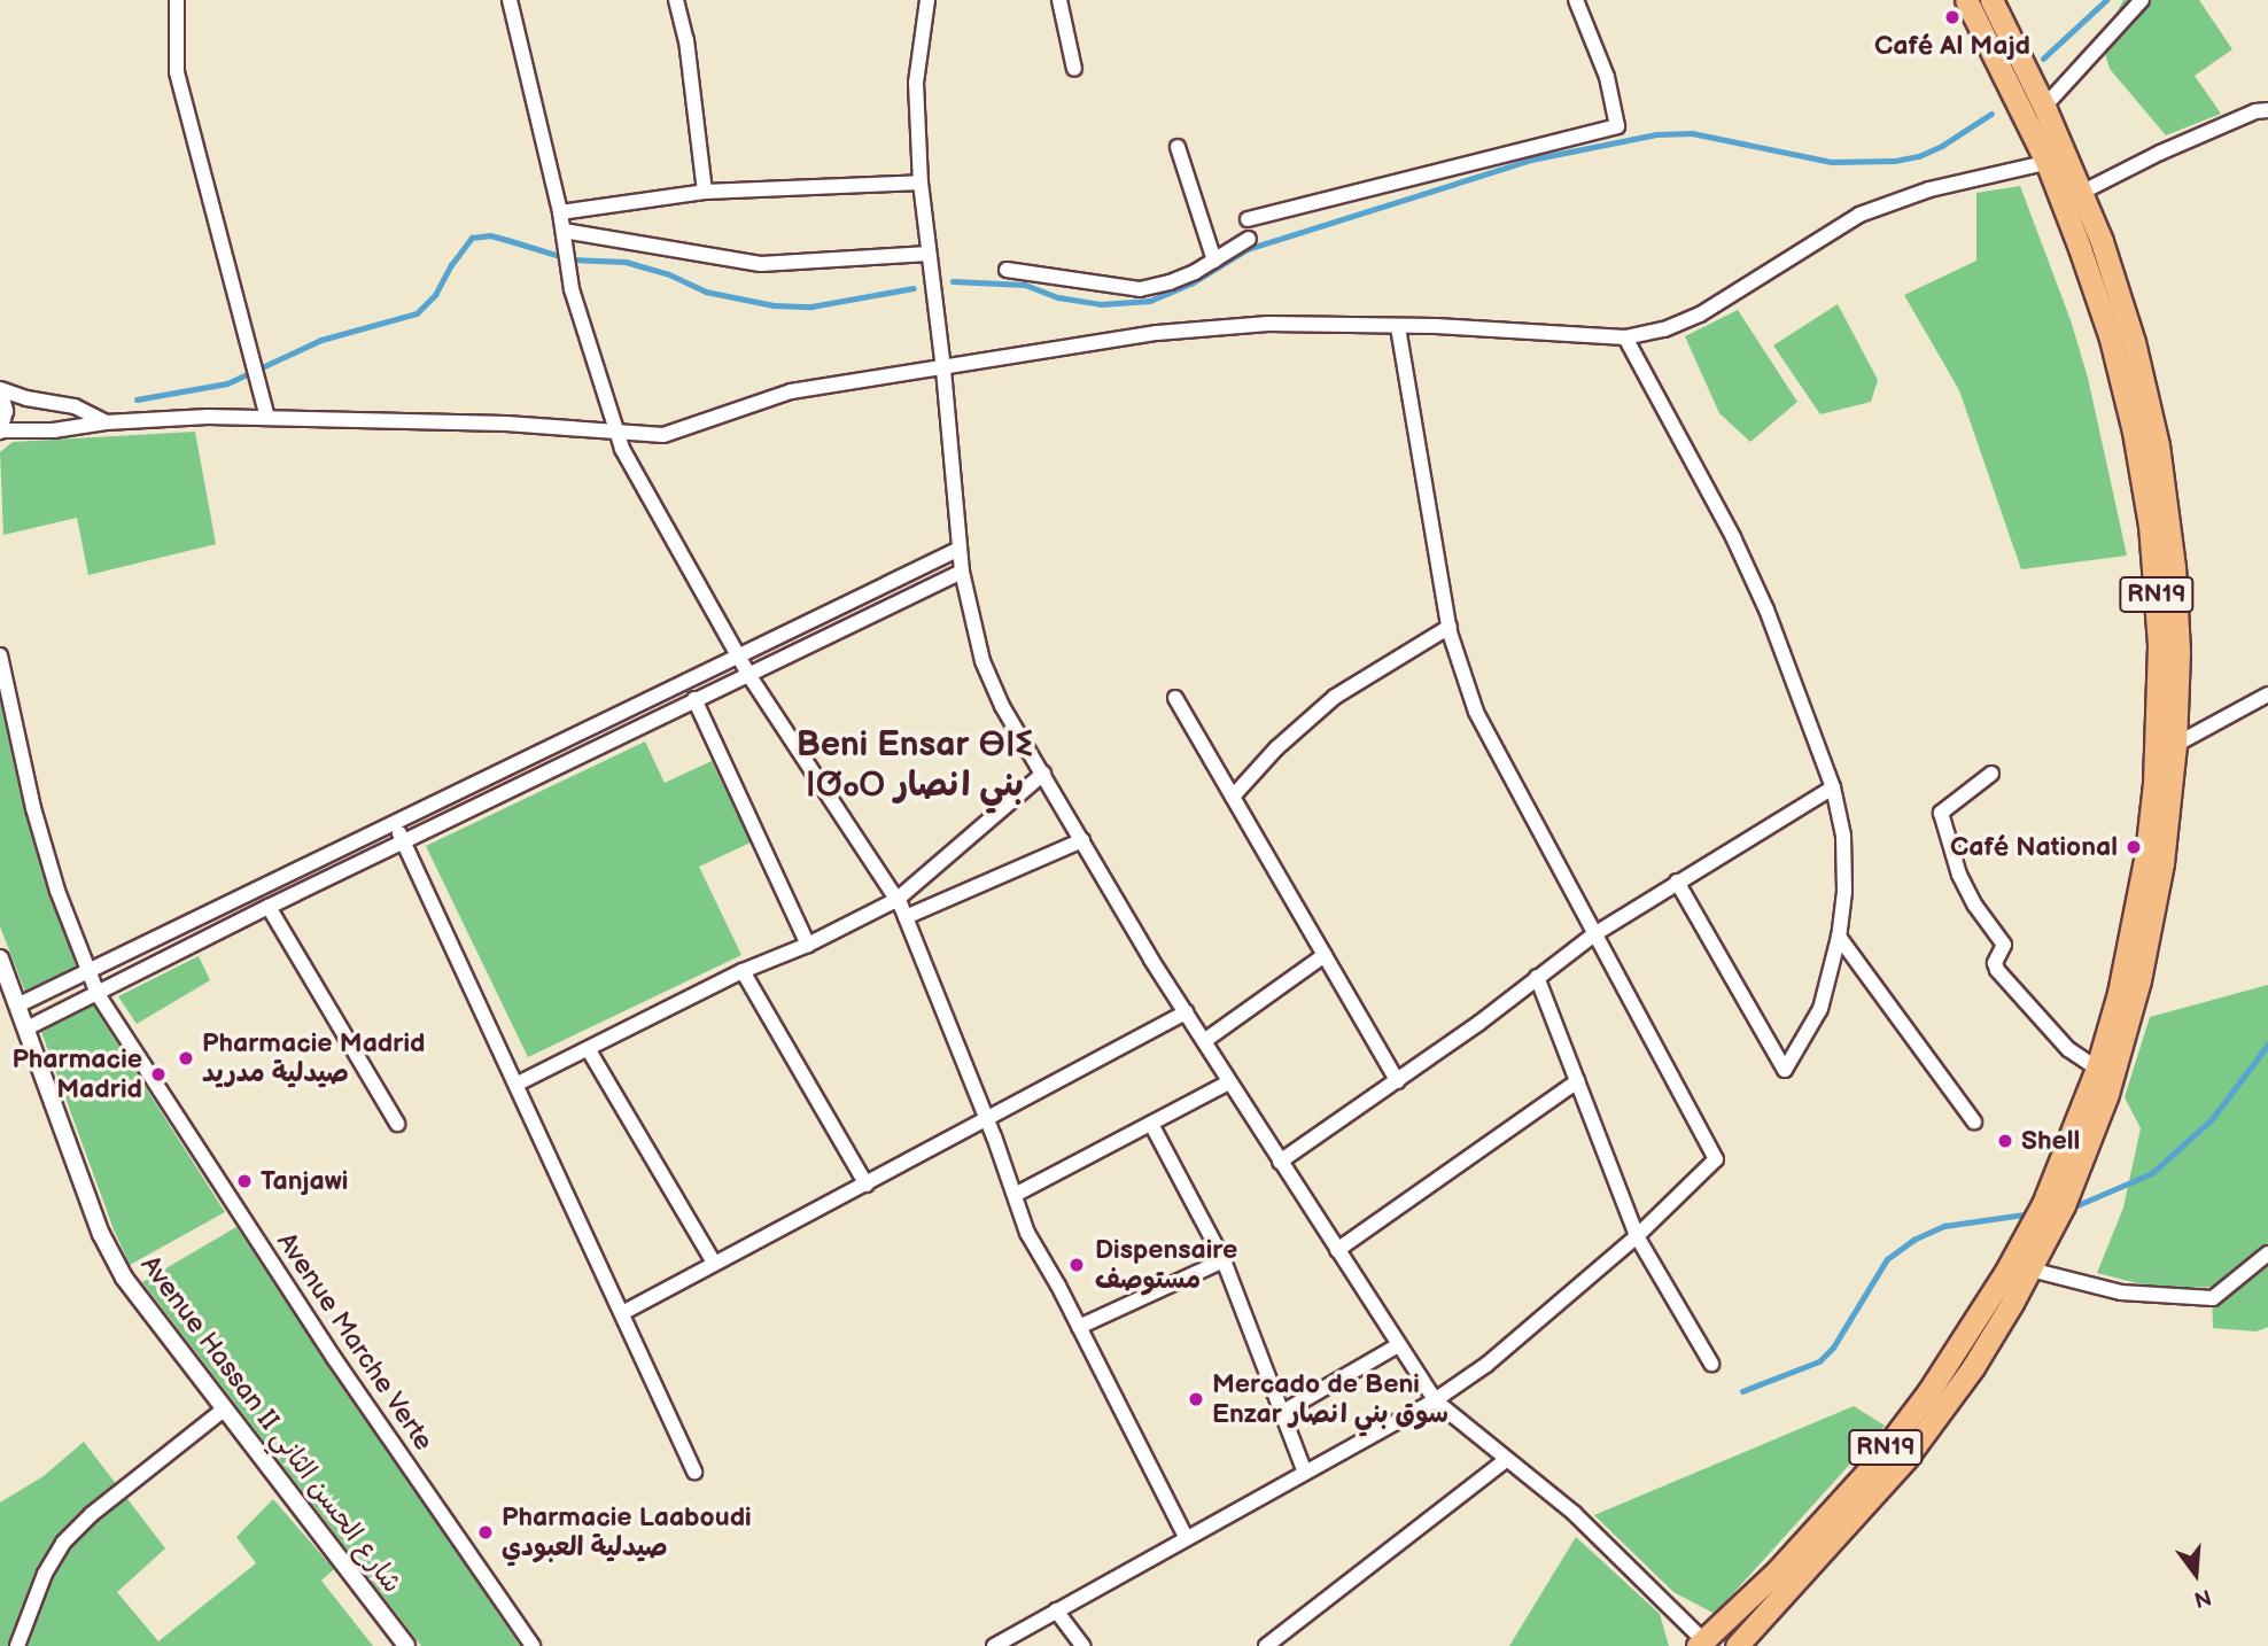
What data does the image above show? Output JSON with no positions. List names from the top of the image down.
{
  "streets": {
    "highway": ["RN19"],
    "street": ["Avenue Marche Verte", "Avenue Hassan II شارع الحسن الثاني"]
  },
  "districts": ["Beni Ensar ⴱⵏⵉ ⵏⵚⴰⵔ بني انصار"],
  "places": [
    "Café Al Majd",
    "Café National",
    "Pharmacie Madrid صيدلية مدريد",
    "Pharmacie Madrid",
    "Shell",
    "Tanjawi",
    "Dispensaire مستوصف",
    "Mercado de Beni Enzar سوق بني انصار",
    "Pharmacie Laaboudi صيدلية العبودي"
  ],
  "north": "bottom"
}
